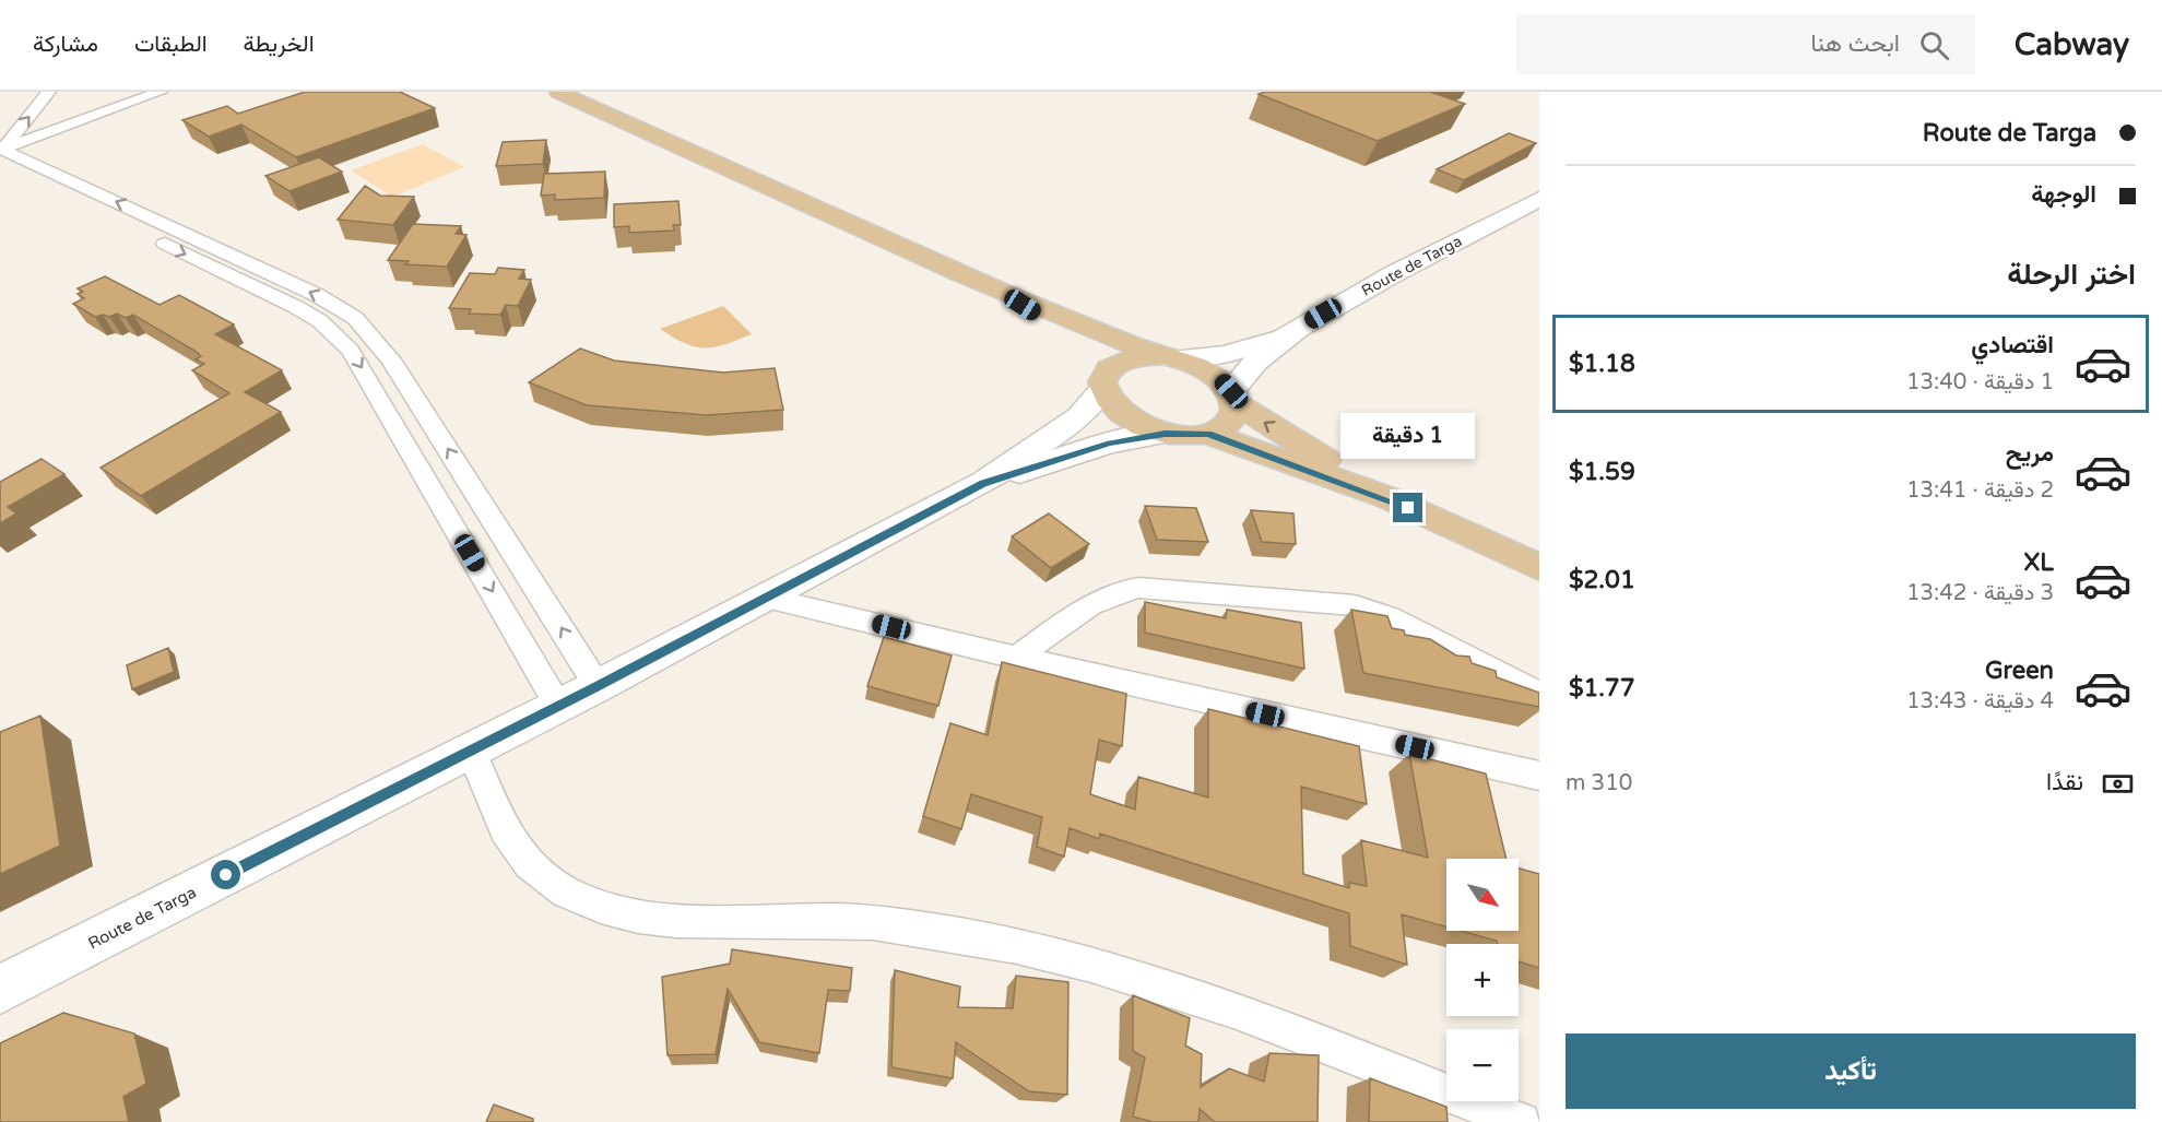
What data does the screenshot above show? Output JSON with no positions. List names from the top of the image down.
{
  "streets": {
    "main road": ["Route de Targa"]
  },
  "north": "bottom right",
  "page": {
    "header": "Cabway",
    "search": "ابحث هنا",
    "nav": ["الخريطة", "الطبقات", "مشاركة"],
    "banner": ["Route de Targa", "الوجهة"],
    "heading": "اختر الرحلة",
    "list": [
      {
        "name": "اقتصادي",
        "note": "1 دقيقة · 13:40",
        "value": "$1.18"
      },
      {
        "name": "مريح",
        "note": "2 دقيقة · 13:41",
        "value": "$1.59"
      },
      {
        "name": "XL",
        "note": "3 دقيقة · 13:42",
        "value": "$2.01"
      },
      {
        "name": "Green",
        "note": "4 دقيقة · 13:43",
        "value": "$1.77"
      }
    ],
    "bubble": "1 دقيقة",
    "pay": ["نقدًا", "310 m"],
    "map_buttons": ["+", "−"],
    "buttons": "تأكيد"
  }
}
